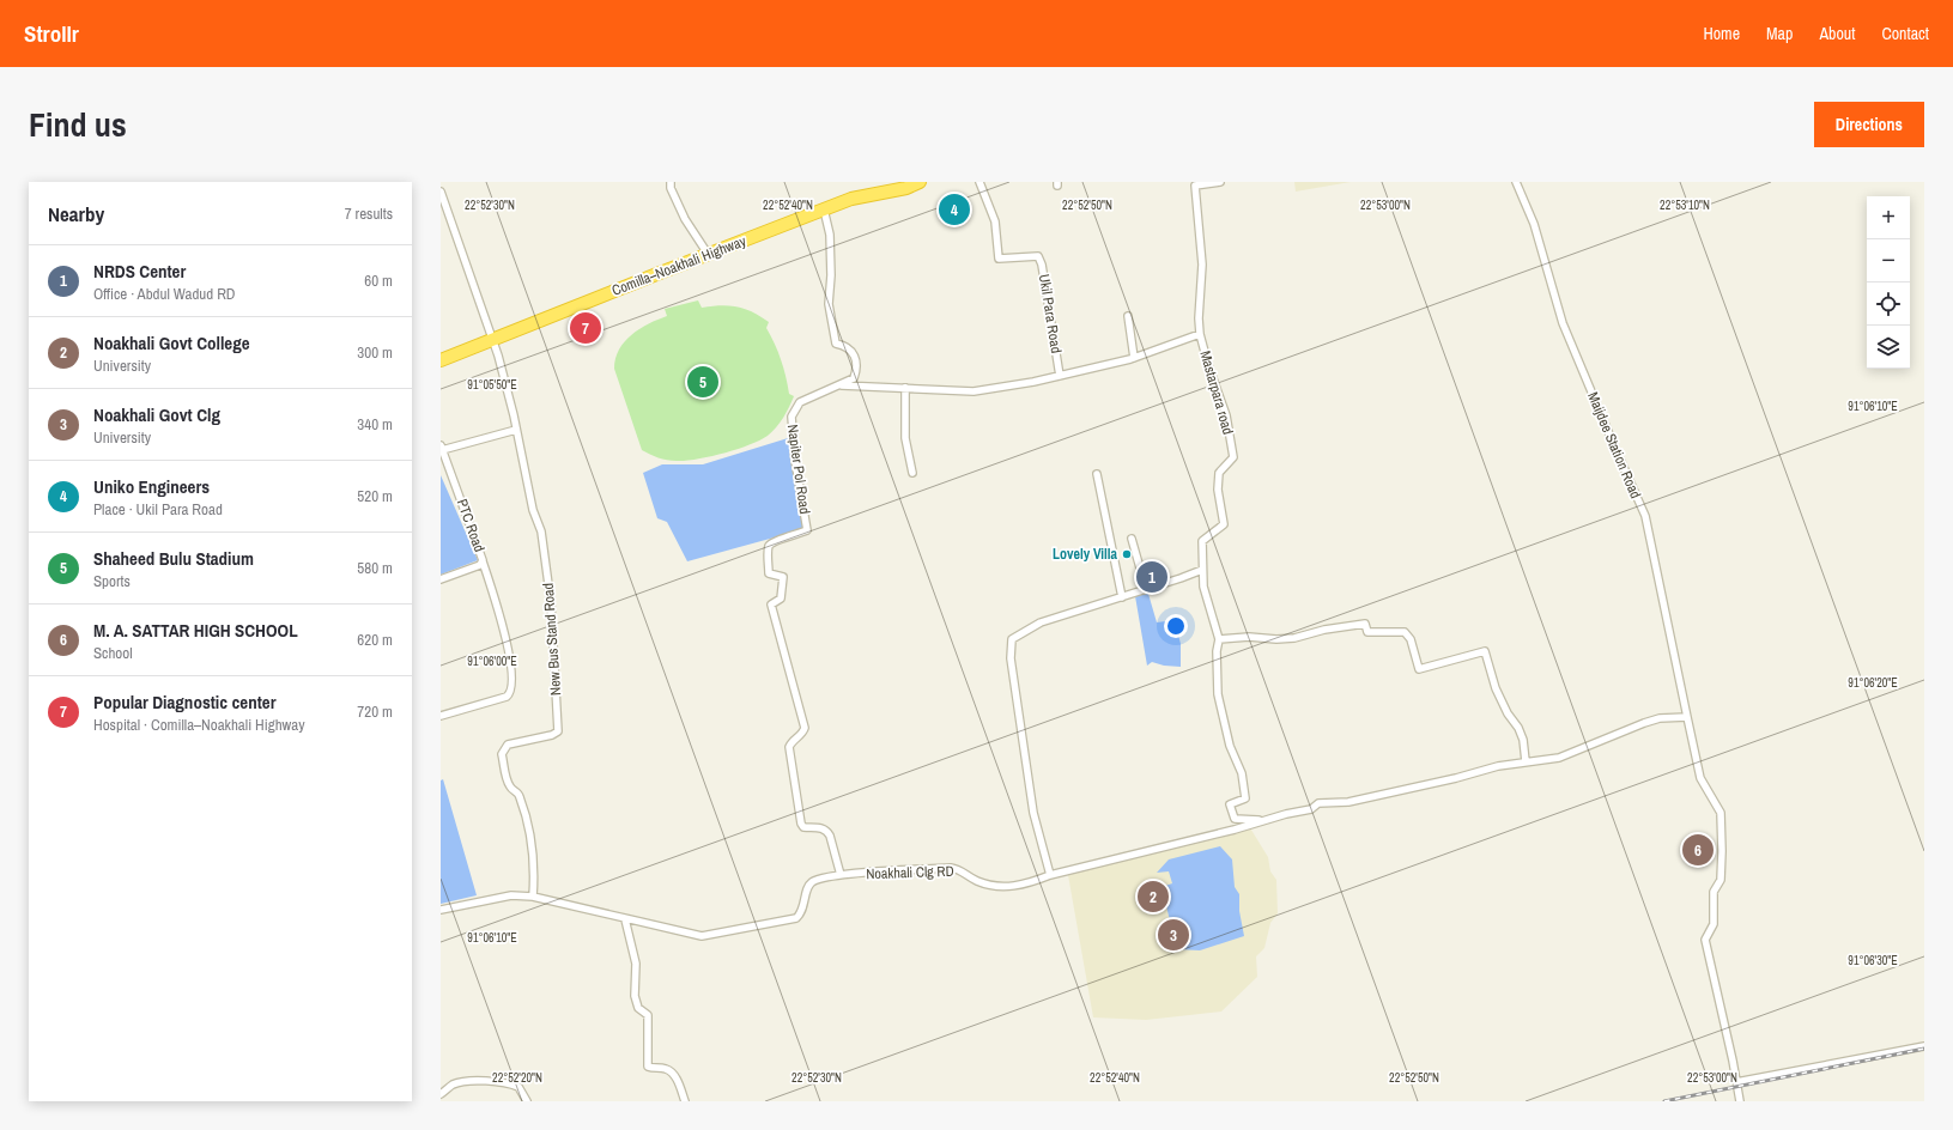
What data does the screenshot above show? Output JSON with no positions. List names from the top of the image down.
{
  "streets": {
    "highway": ["Comilla–Noakhali Highway"],
    "street": [
      "Ukil Para Road",
      "Mastarpara road",
      "Maijdee Station Road",
      "Napiter Pol Road",
      "PTC Road",
      "New Bus Stand Road",
      "Noakhali Clg RD"
    ]
  },
  "crossings": [
    ["Comilla–Noakhali Highway", "Napiter Pol Road"],
    ["Comilla–Noakhali Highway", "New Bus Stand Road"],
    ["Mastarpara road", "Noakhali Clg RD"],
    ["Napiter Pol Road", "Noakhali Clg RD"],
    ["New Bus Stand Road", "Noakhali Clg RD"]
  ],
  "places": ["Lovely Villa"],
  "page": {
    "header": "Strollr",
    "nav": [
      "Home",
      "Map",
      "About",
      "Contact"
    ],
    "title": "Find us",
    "buttons": "Directions",
    "heading": ["Nearby", "7 results"],
    "pins": [
      "4",
      "7",
      "5",
      "1",
      "6",
      "2",
      "3"
    ],
    "map_buttons": ["+", "−"],
    "list": [
      {
        "mark": "1",
        "name": "NRDS Center",
        "note": "Office · Abdul Wadud RD",
        "value": "60 m"
      },
      {
        "mark": "2",
        "name": "Noakhali Govt College",
        "note": "University",
        "value": "300 m"
      },
      {
        "mark": "3",
        "name": "Noakhali Govt Clg",
        "note": "University",
        "value": "340 m"
      },
      {
        "mark": "4",
        "name": "Uniko Engineers",
        "note": "Place · Ukil Para Road",
        "value": "520 m"
      },
      {
        "mark": "5",
        "name": "Shaheed Bulu Stadium",
        "note": "Sports",
        "value": "580 m"
      },
      {
        "mark": "6",
        "name": "M. A. SATTAR HIGH SCHOOL",
        "note": "School",
        "value": "620 m"
      },
      {
        "mark": "7",
        "name": "Popular Diagnostic center",
        "note": "Hospital · Comilla–Noakhali Highway",
        "value": "720 m"
      }
    ]
  },
  "coordinates": [
    "22°52'30\"N",
    "22°52'40\"N",
    "22°52'50\"N",
    "22°53'00\"N",
    "22°53'10\"N",
    "91°05'50\"E",
    "91°06'10\"E",
    "91°06'00\"E",
    "91°06'20\"E",
    "91°06'30\"E",
    "22°52'20\"N"
  ]
}
